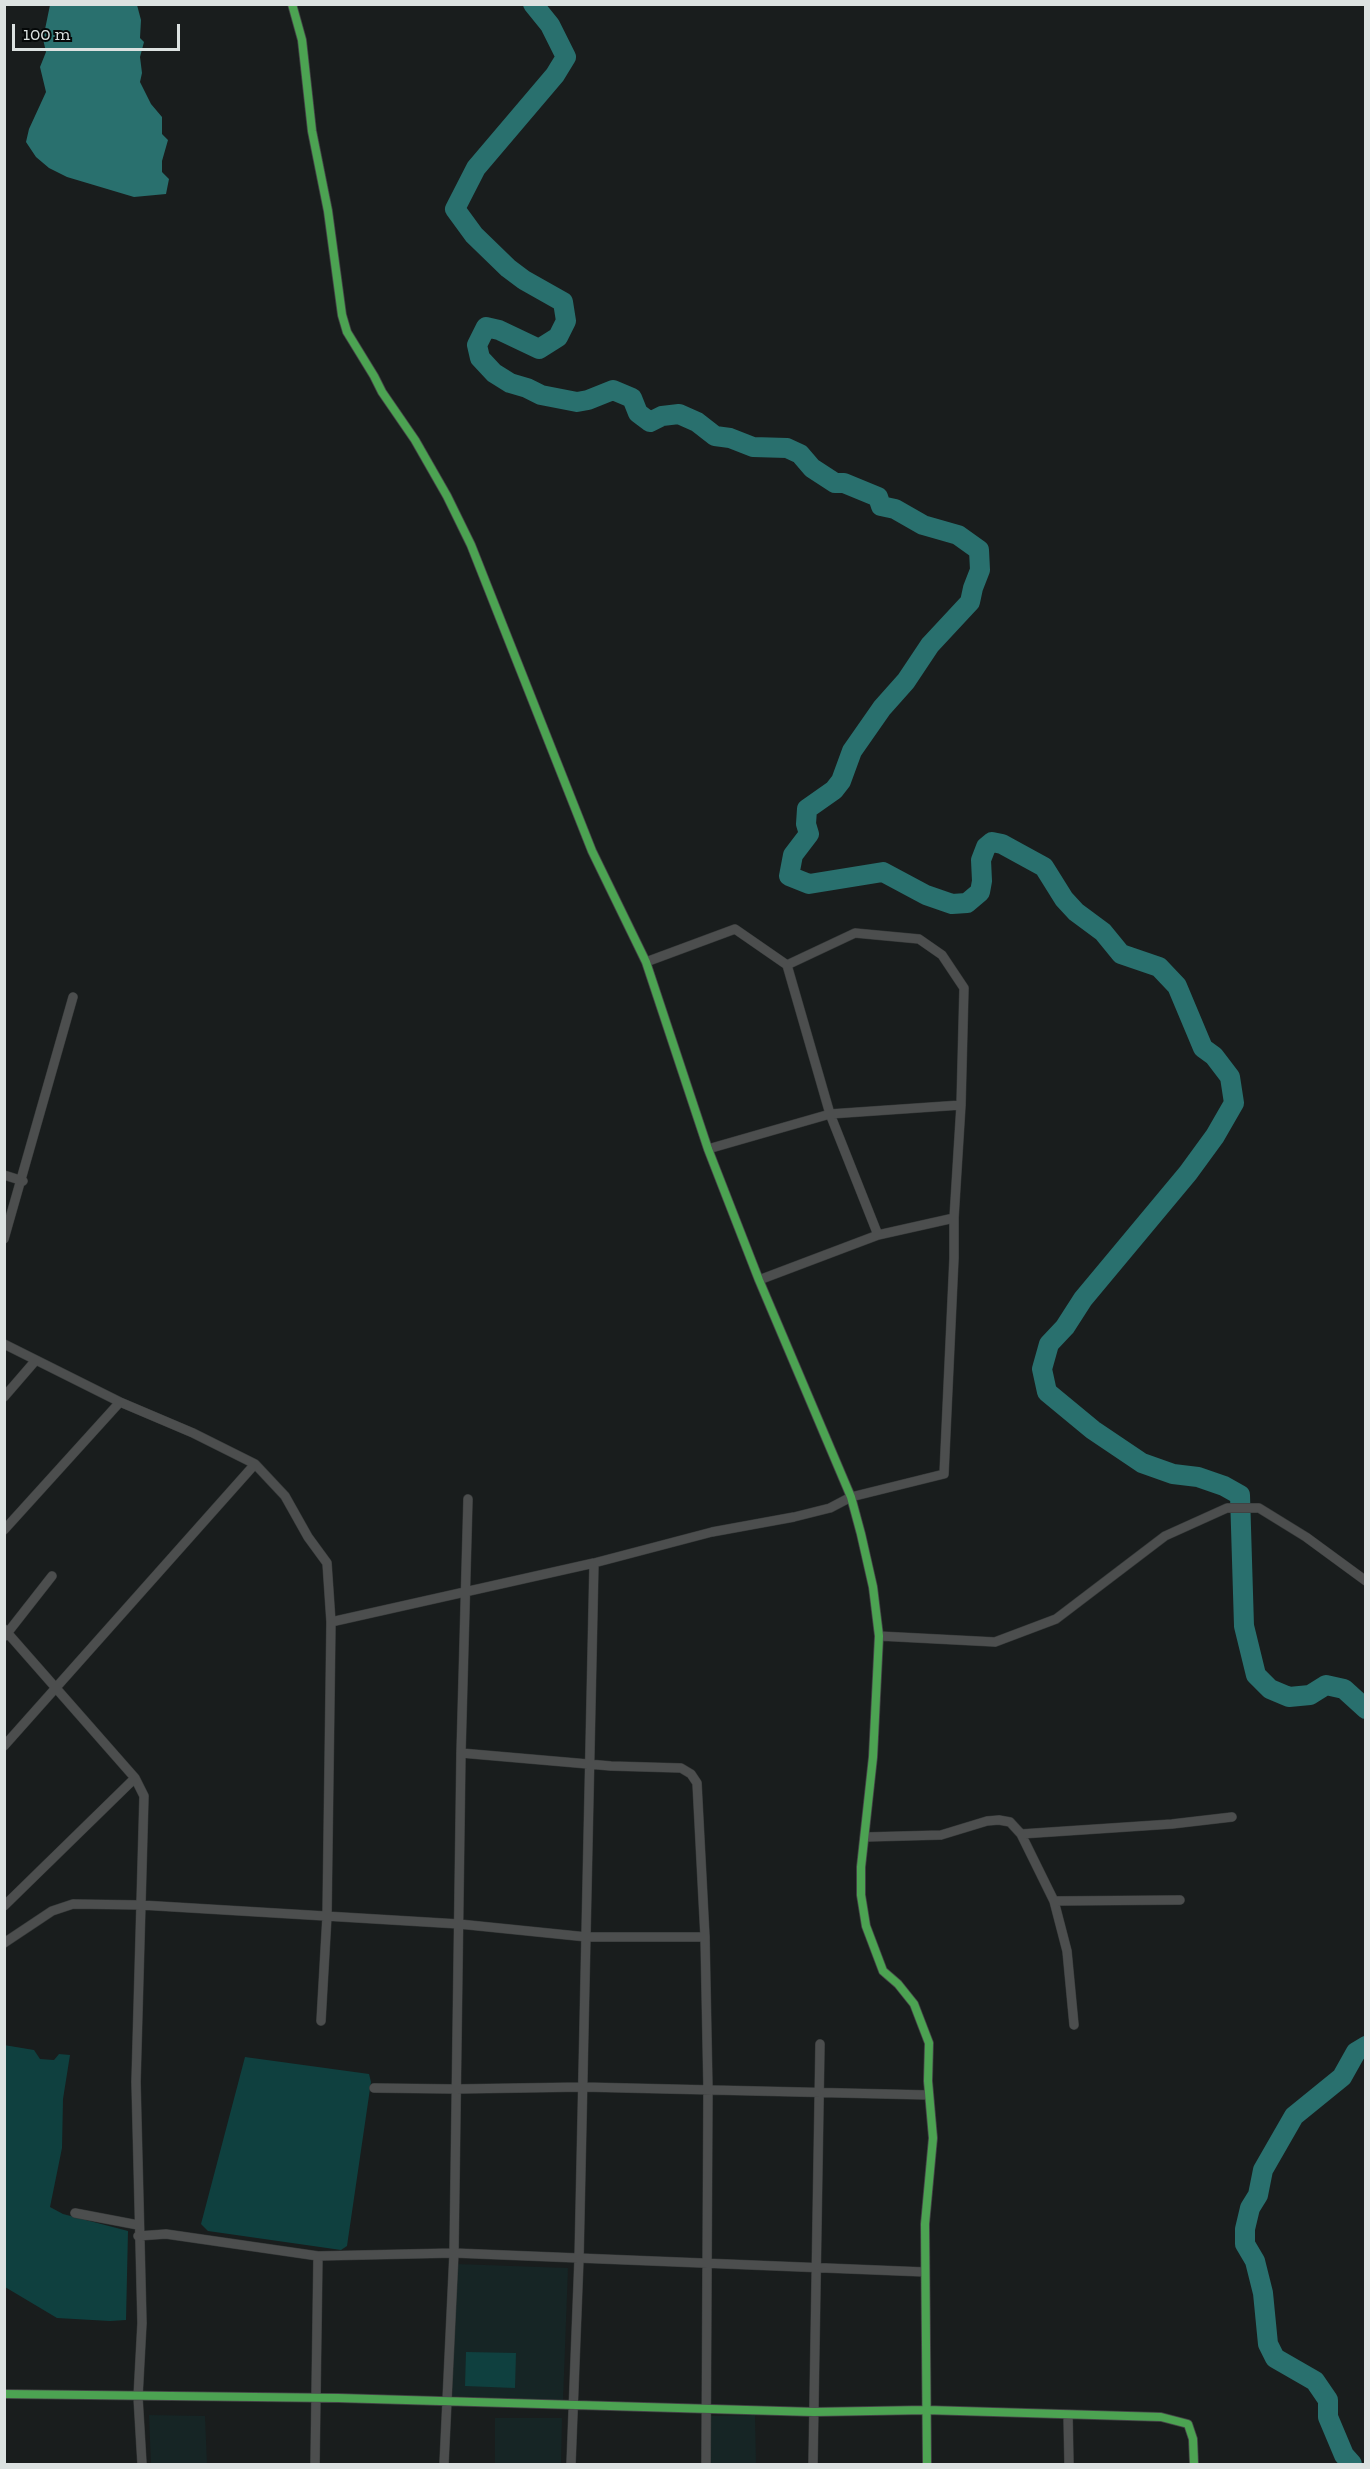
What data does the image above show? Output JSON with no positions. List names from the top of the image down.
{
  "scale_bar": "100 m"
}
